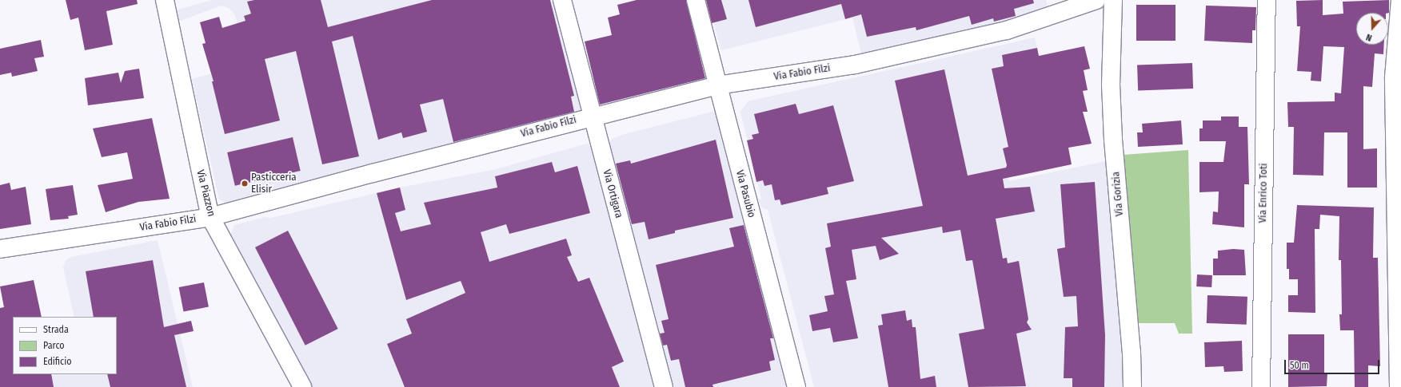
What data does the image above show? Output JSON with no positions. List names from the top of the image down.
{
  "streets": {
    "street": [
      "Via Fabio Filzi",
      "Via Piazzon",
      "Via Enrico Toti",
      "Via Ortigara",
      "Via Pasubio",
      "Via Gorizia"
    ]
  },
  "crossings": [
    ["Via Fabio Filzi", "Via Piazzon"],
    ["Via Fabio Filzi", "Via Ortigara"],
    ["Via Fabio Filzi", "Via Pasubio"]
  ],
  "places": ["Pasticceria Elisir"],
  "legend": ["Strada", "Parco", "Edificio"],
  "scale_bar": "50 m",
  "north": "bottom"
}
